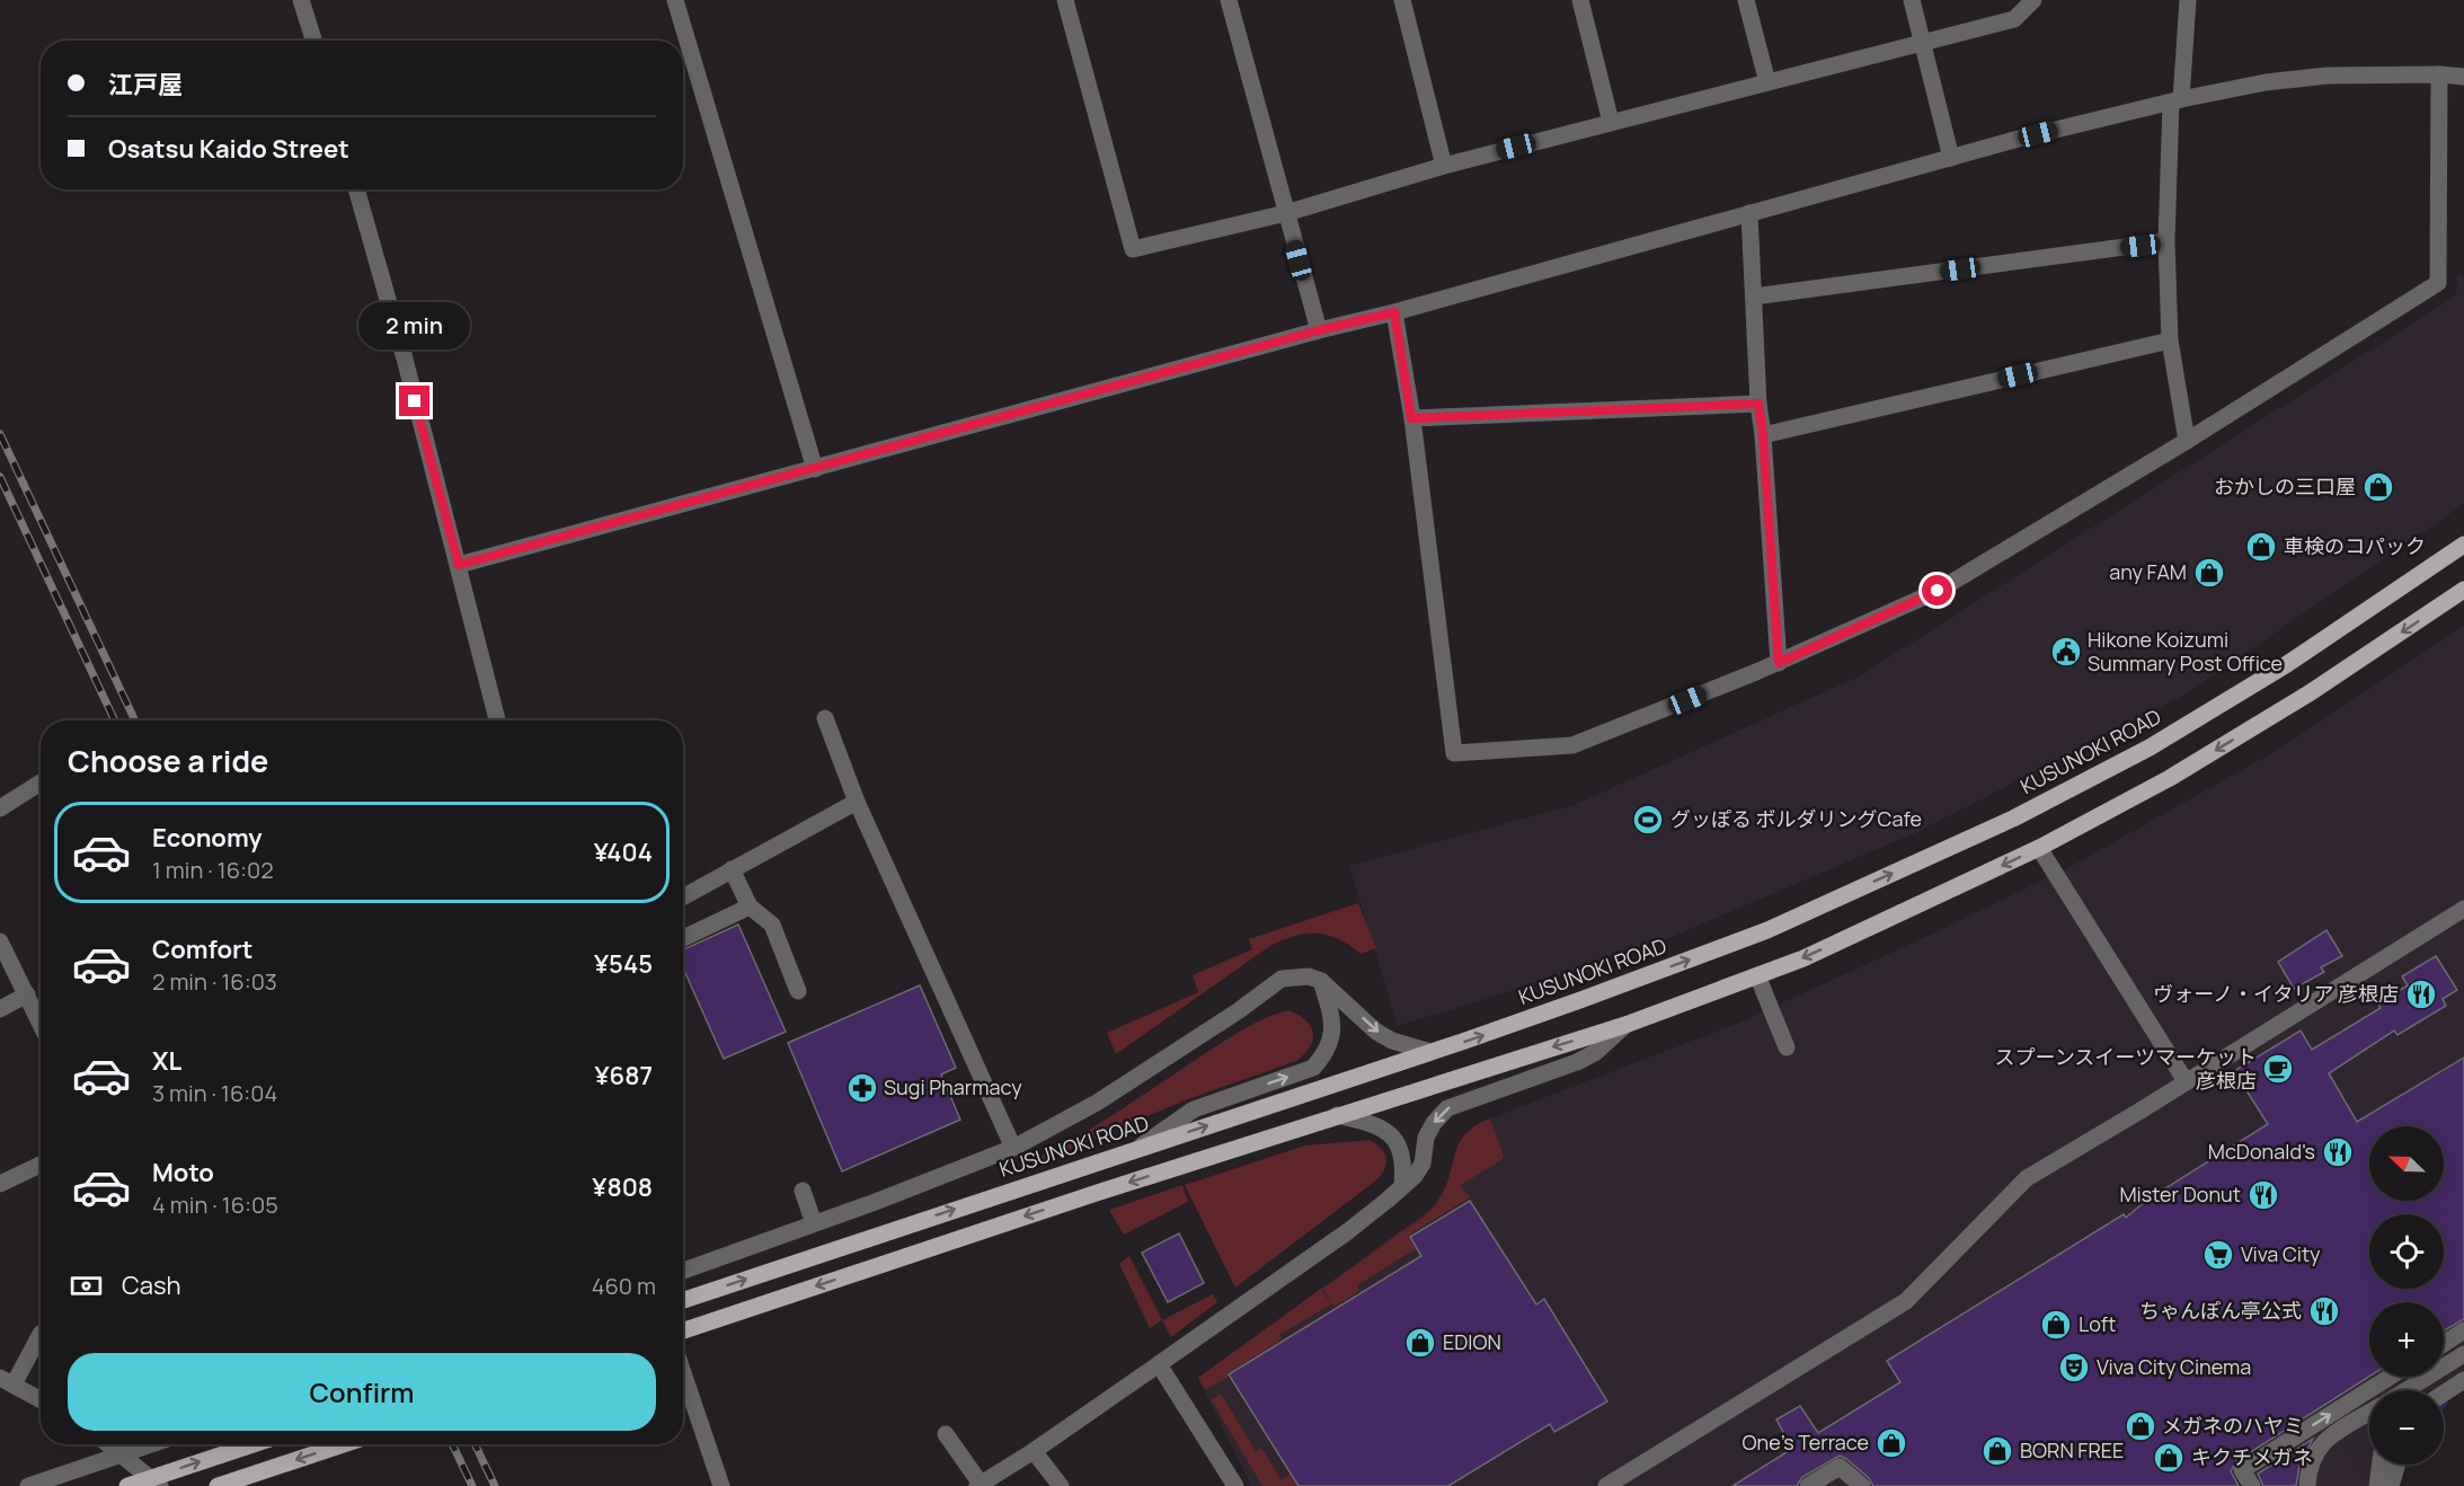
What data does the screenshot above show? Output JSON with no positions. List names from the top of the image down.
{
  "streets": {
    "main road": ["KUSUNOKI ROAD"]
  },
  "places": {
    "shop": [
      "おかしの三口屋",
      "車検のコパック",
      "any FAM",
      "Loft",
      "EDION",
      "メガネのハヤミ",
      "One's Terrace",
      "BORN FREE",
      "キクチメガネ"
    ],
    "public building": ["Hikone Koizumi Summary Post Office"],
    "sports": ["グッぽる ボルダリングCafe"],
    "restaurant": [
      "ヴォーノ・イタリア 彦根店",
      "McDonald's",
      "Mister Donut",
      "ちゃんぽん亭公式"
    ],
    "cafe": ["スプーンスイーツマーケット 彦根店"],
    "pharmacy": ["Sugi Pharmacy"],
    "supermarket": ["Viva City"],
    "theatre": ["Viva City Cinema"]
  },
  "north": "top left",
  "page": {
    "banner": ["江戸屋", "Osatsu Kaido Street"],
    "bubble": "2 min",
    "heading": "Choose a ride",
    "list": [
      {
        "name": "Economy",
        "note": "1 min · 16:02",
        "value": "¥404"
      },
      {
        "name": "Comfort",
        "note": "2 min · 16:03",
        "value": "¥545"
      },
      {
        "name": "XL",
        "note": "3 min · 16:04",
        "value": "¥687"
      },
      {
        "name": "Moto",
        "note": "4 min · 16:05",
        "value": "¥808"
      }
    ],
    "map_buttons": ["+", "−"],
    "pay": ["Cash", "460 m"],
    "buttons": "Confirm"
  }
}
